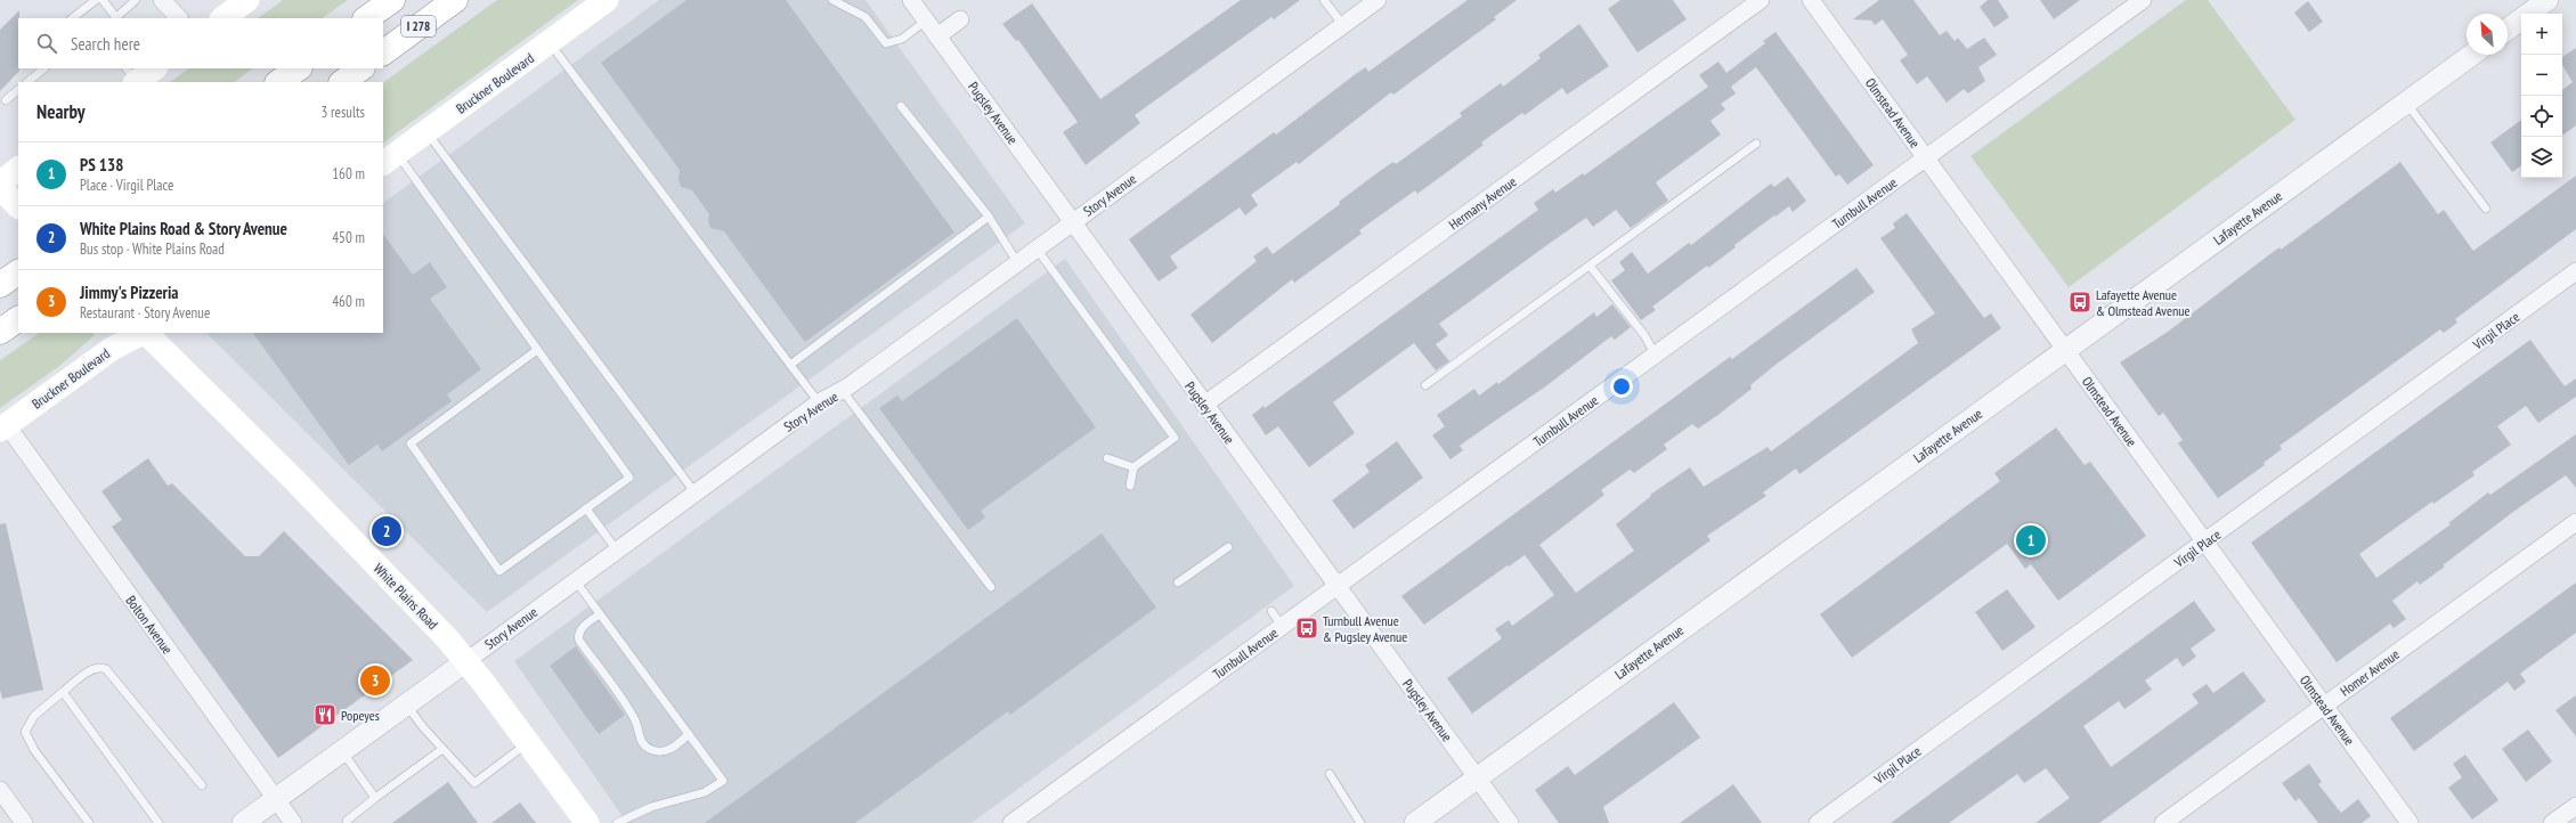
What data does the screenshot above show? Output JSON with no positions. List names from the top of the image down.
{
  "streets": {
    "highway": ["I 278"],
    "main road": ["Bruckner Boulevard", "White Plains Road"],
    "street": [
      "Pugsley Avenue",
      "Olmstead Avenue",
      "Story Avenue",
      "Hermany Avenue",
      "Turnbull Avenue",
      "Lafayette Avenue",
      "Virgil Place",
      "Bolton Avenue",
      "Homer Avenue"
    ]
  },
  "crossings": [
    ["Bruckner Boulevard", "Bolton Avenue"],
    ["Pugsley Avenue", "Story Avenue"],
    ["Pugsley Avenue", "Hermany Avenue"],
    ["Pugsley Avenue", "Turnbull Avenue"],
    ["Pugsley Avenue", "Lafayette Avenue"],
    ["Olmstead Avenue", "Turnbull Avenue"],
    ["Olmstead Avenue", "Lafayette Avenue"],
    ["Olmstead Avenue", "Virgil Place"],
    ["Olmstead Avenue", "Homer Avenue"],
    ["Story Avenue", "White Plains Road"],
    ["Story Avenue", "Bolton Avenue"]
  ],
  "places": {
    "bus stop": ["Lafayette Avenue & Olmstead Avenue", "Turnbull Avenue & Pugsley Avenue"],
    "restaurant": ["Popeyes"]
  },
  "north": "top left",
  "page": {
    "map_buttons": ["+", "−"],
    "search": "Search here",
    "heading": ["Nearby", "3 results"],
    "list": [
      {
        "mark": "1",
        "name": "PS 138",
        "note": "Place · Virgil Place",
        "value": "160 m"
      },
      {
        "mark": "2",
        "name": "White Plains Road & Story Avenue",
        "note": "Bus stop · White Plains Road",
        "value": "450 m"
      },
      {
        "mark": "3",
        "name": "Jimmy's Pizzeria",
        "note": "Restaurant · Story Avenue",
        "value": "460 m"
      }
    ],
    "pins": ["2", "1", "3"]
  }
}
